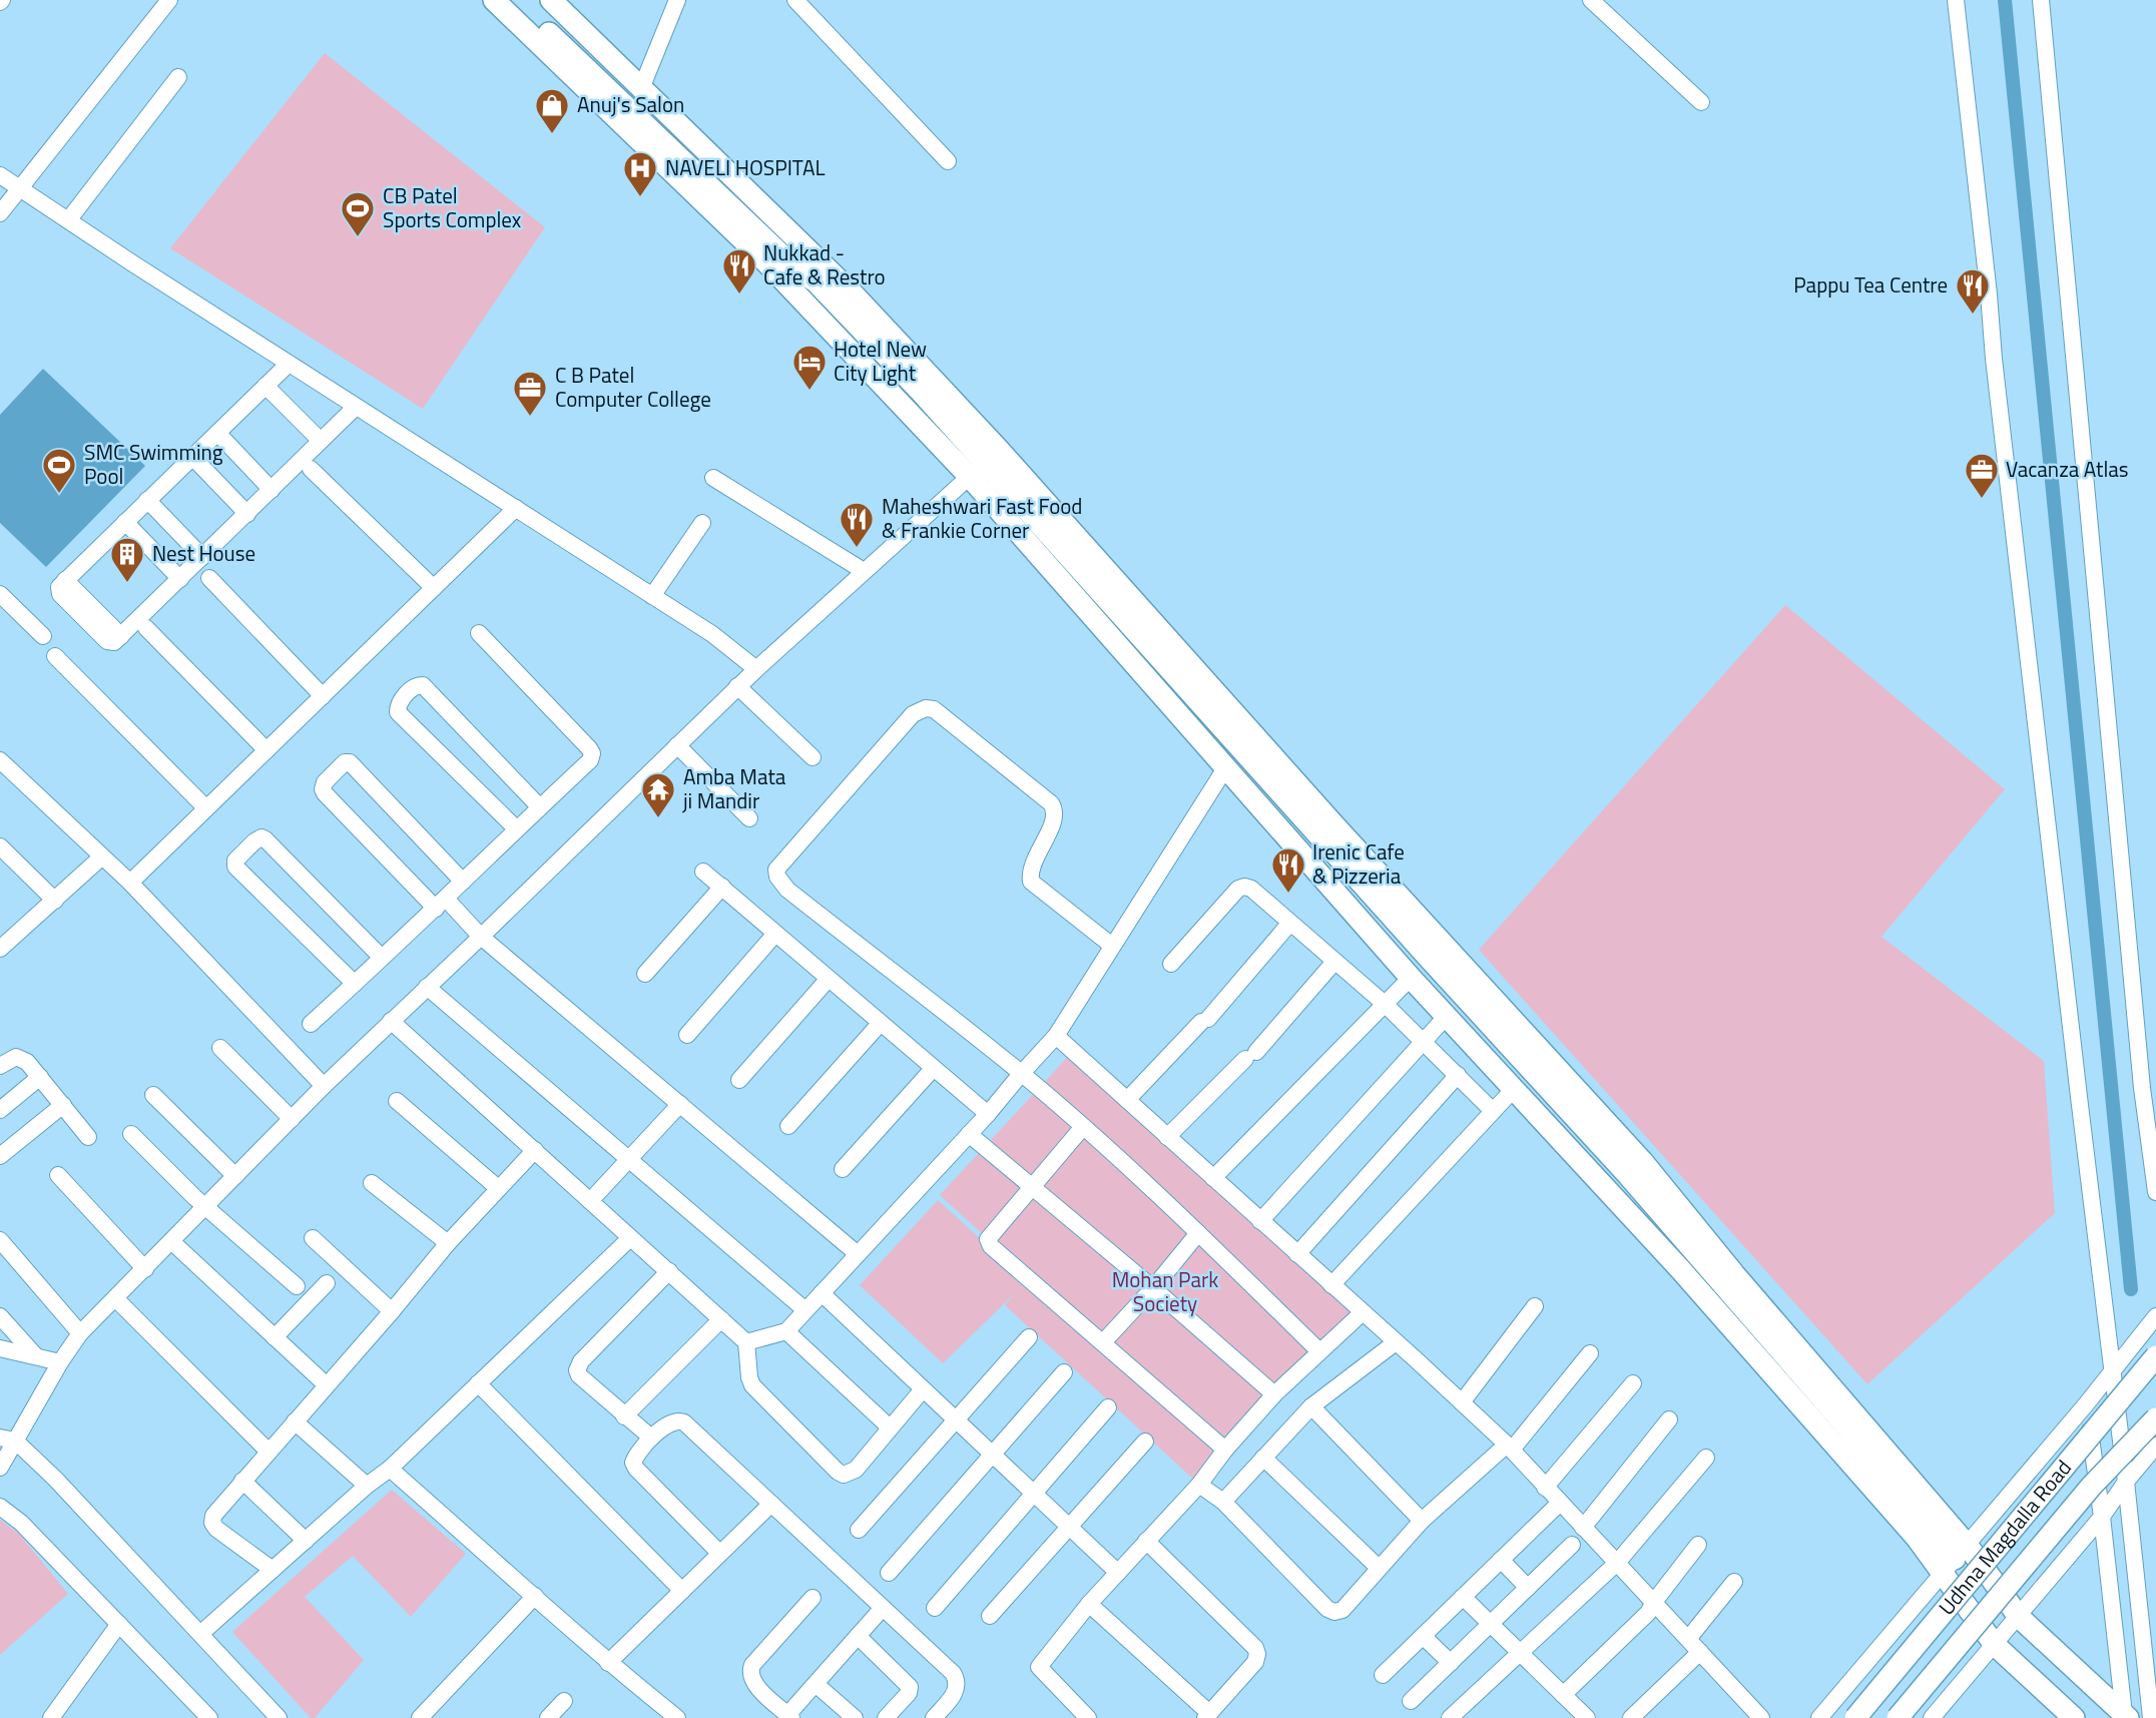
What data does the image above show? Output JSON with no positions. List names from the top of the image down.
{
  "streets": {
    "main road": ["Udhna Magdalla Road"]
  },
  "parks": ["Mohan Park Society"],
  "places": {
    "shop": ["Anuj's Salon"],
    "hospital": ["NAVELI HOSPITAL"],
    "sports": ["CB Patel Sports Complex", "SMC Swimming Pool"],
    "restaurant": [
      "Nukkad - Cafe & Restro",
      "Pappu Tea Centre",
      "Maheshwari Fast Food & Frankie Corner",
      "Irenic Cafe & Pizzeria"
    ],
    "hotel": ["Hotel New City Light"],
    "office": ["C B Patel Computer College", "Vacanza Atlas"],
    "building": ["Nest House"],
    "temple": ["Amba Mata ji Mandir"]
  }
}
